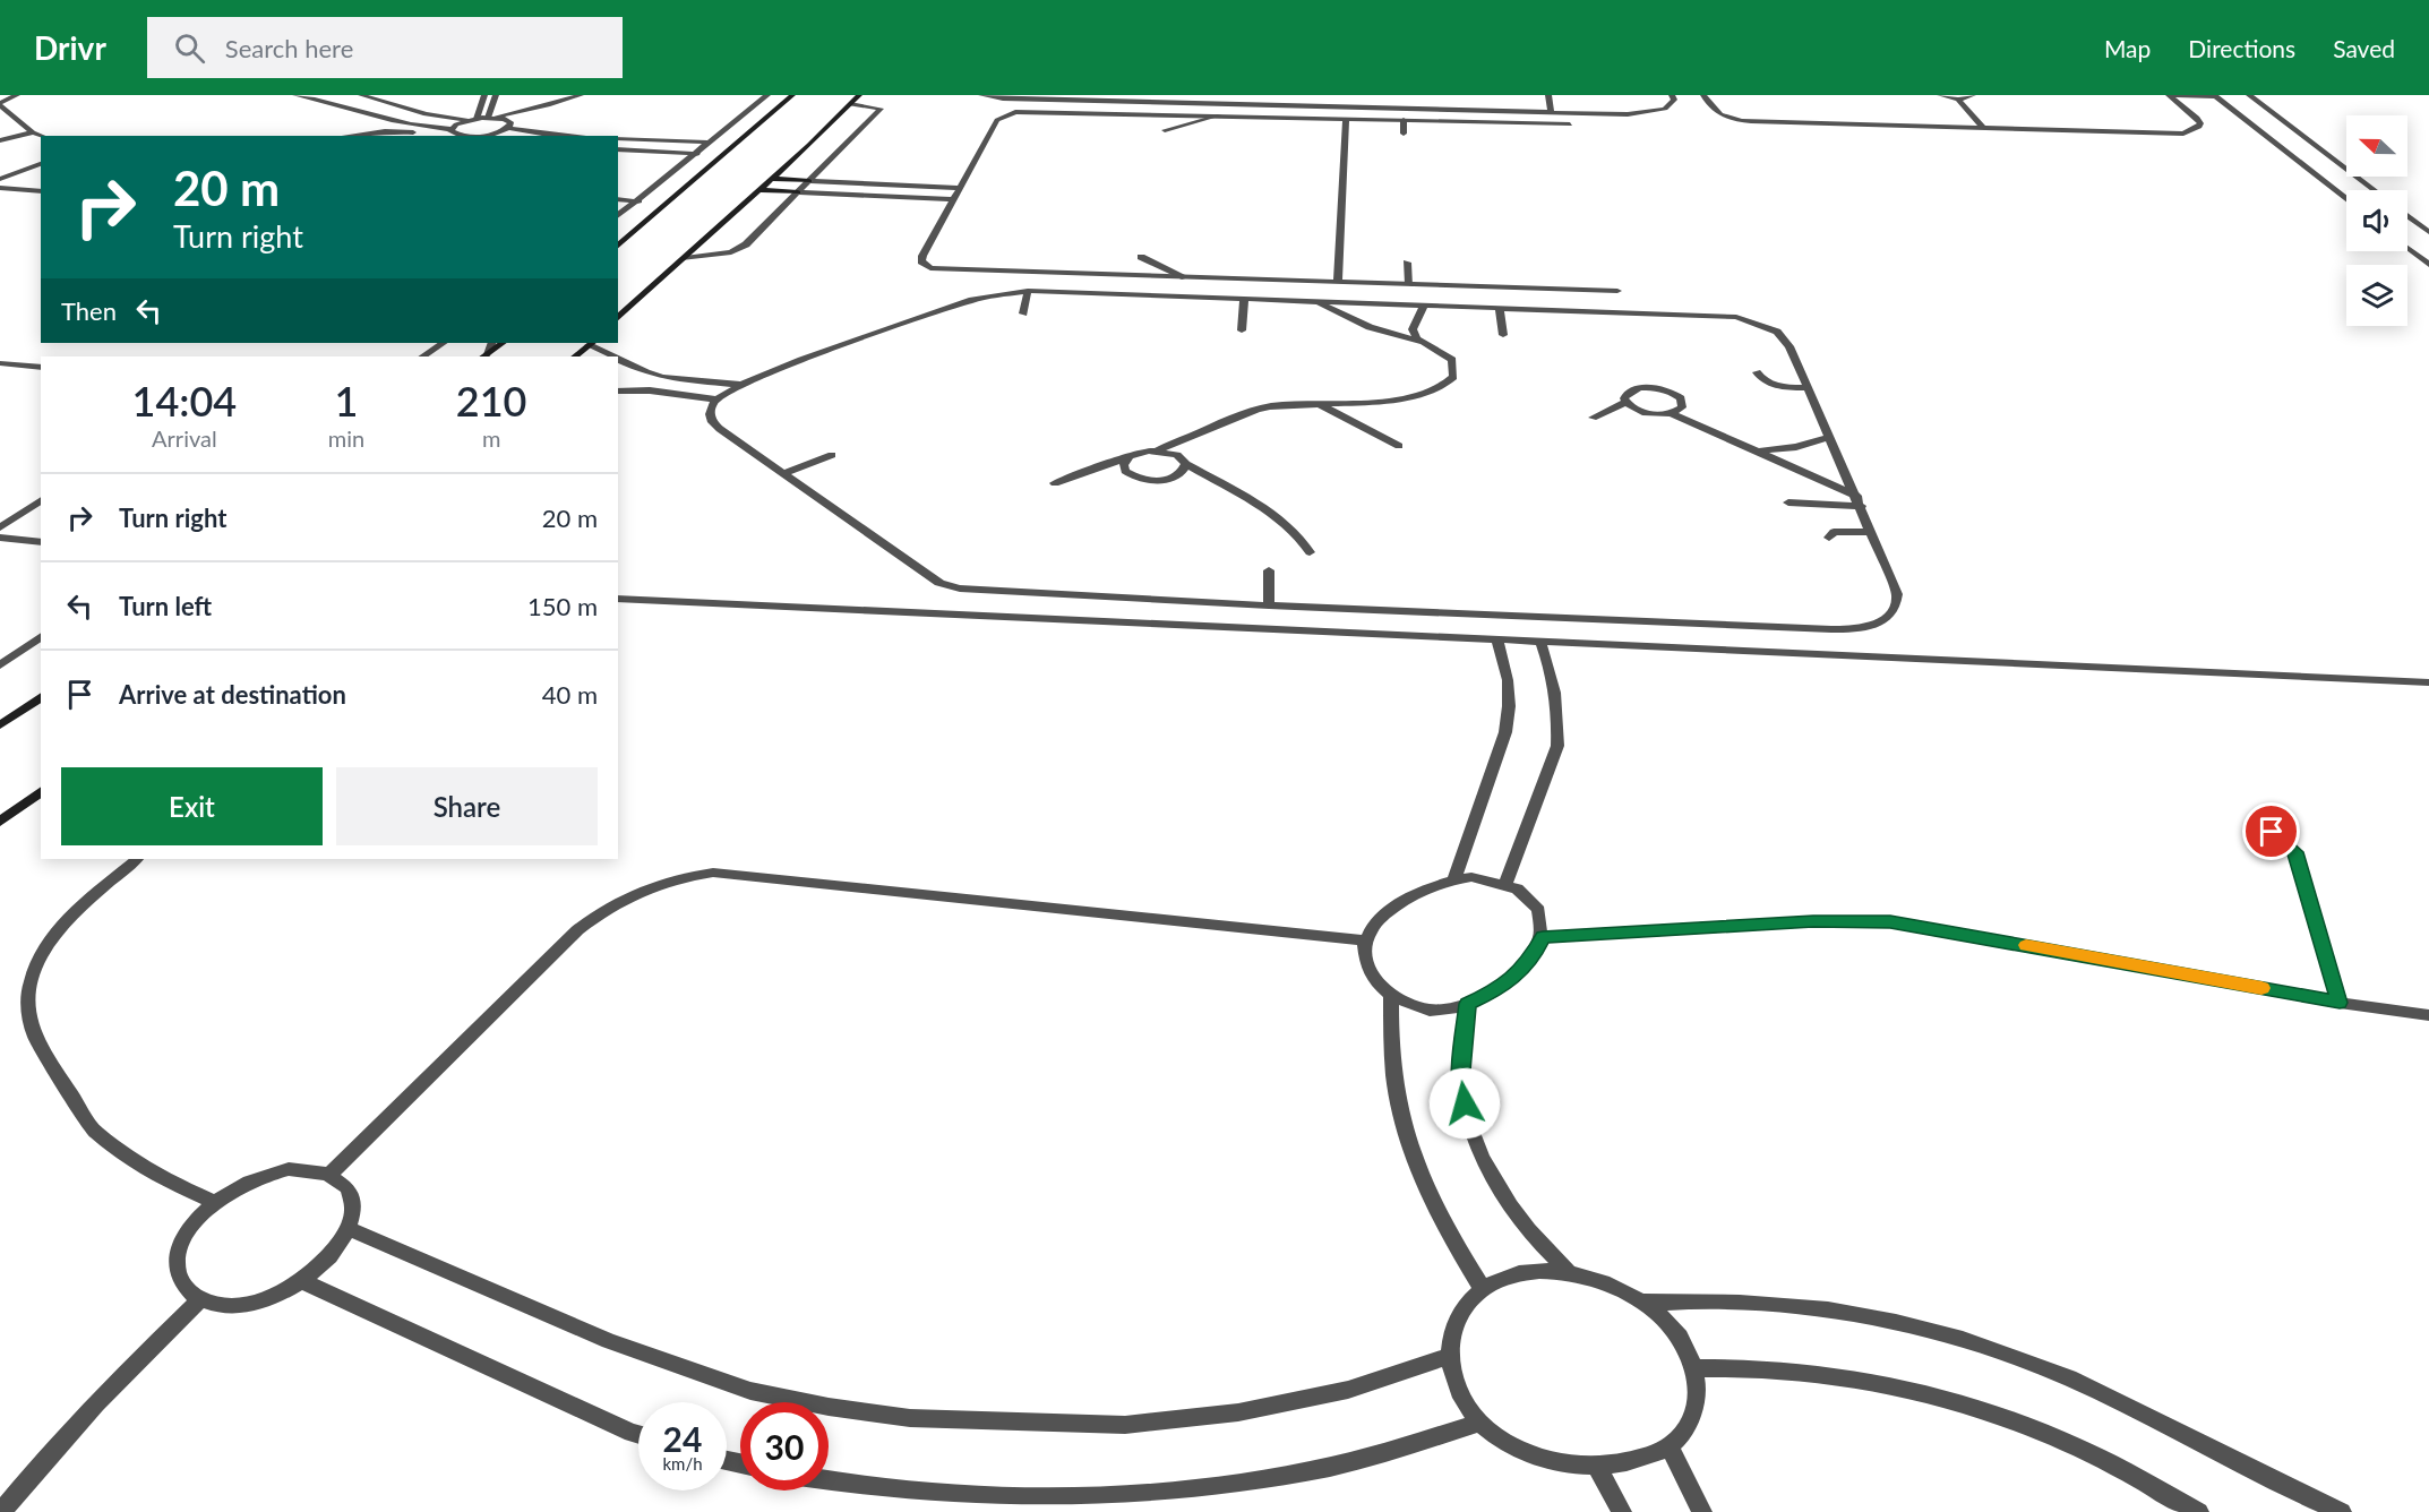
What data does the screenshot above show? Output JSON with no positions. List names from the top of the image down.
{
  "north": "left",
  "page": {
    "header": "Drivr",
    "search": "Search here",
    "nav": ["Map", "Directions", "Saved"],
    "turn": ["20 m", "Turn right"],
    "then": "Then",
    "eta": [
      "14:04",
      "Arrival",
      "1",
      "min",
      "210",
      "m"
    ],
    "list": [
      {
        "name": "Turn right",
        "value": "20 m"
      },
      {
        "name": "Turn left",
        "value": "150 m"
      },
      {
        "name": "Arrive at destination",
        "value": "40 m"
      }
    ],
    "buttons": ["Exit", "Share"],
    "speed": "24 km/h",
    "limit": "30"
  }
}
